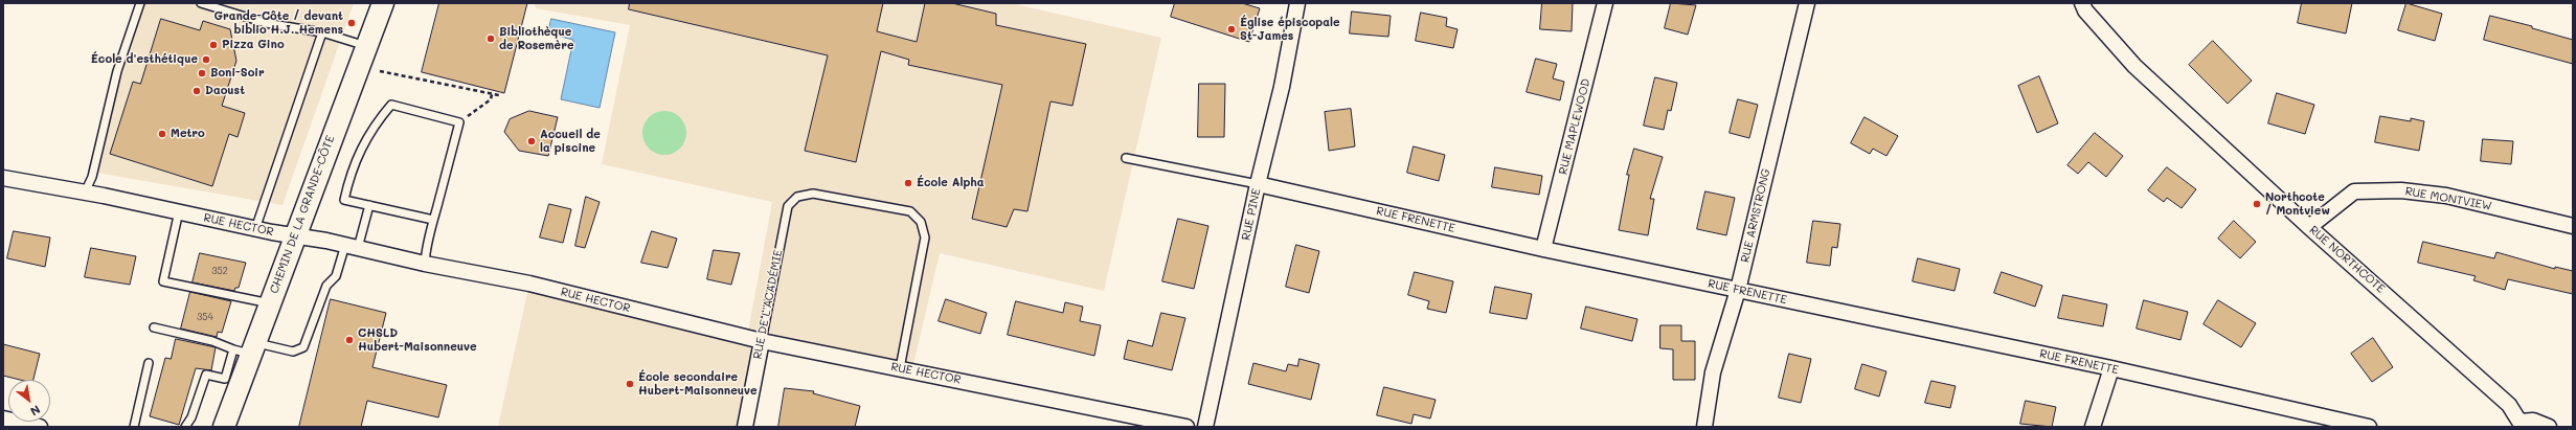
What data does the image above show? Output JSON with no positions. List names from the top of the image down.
{
  "streets": {
    "main road": ["CHEMIN DE LA GRANDE-CÔTE"],
    "street": [
      "RUE MAPLEWOOD",
      "RUE MONTVIEW",
      "RUE PINE",
      "RUE ARMSTRONG",
      "RUE FRENETTE",
      "RUE HECTOR",
      "RUE NORTHCOTE",
      "RUE DE L'ACADÉMIE"
    ]
  },
  "crossings": [
    ["RUE MAPLEWOOD", "RUE FRENETTE"],
    ["RUE MONTVIEW", "RUE NORTHCOTE"],
    ["CHEMIN DE LA GRANDE-CÔTE", "RUE HECTOR"],
    ["RUE PINE", "RUE FRENETTE"],
    ["RUE ARMSTRONG", "RUE FRENETTE"],
    ["RUE HECTOR", "RUE DE L'ACADÉMIE"]
  ],
  "places": [
    "Grande-Côte / devant biblio H.J. Hemens",
    "Église épiscopale St-James",
    "Bibliothèque de Rosemère",
    "Pizza Gino",
    "École d'esthétique",
    "Boni-Soir",
    "Daoust",
    "Metro",
    "Accueil de la piscine",
    "École Alpha",
    "Northcote / Montview",
    "CHSLD Hubert-Maisonneuve",
    "École secondaire Hubert-Maisonneuve"
  ],
  "house_numbers": ["352", "354"],
  "north": "bottom right"
}
